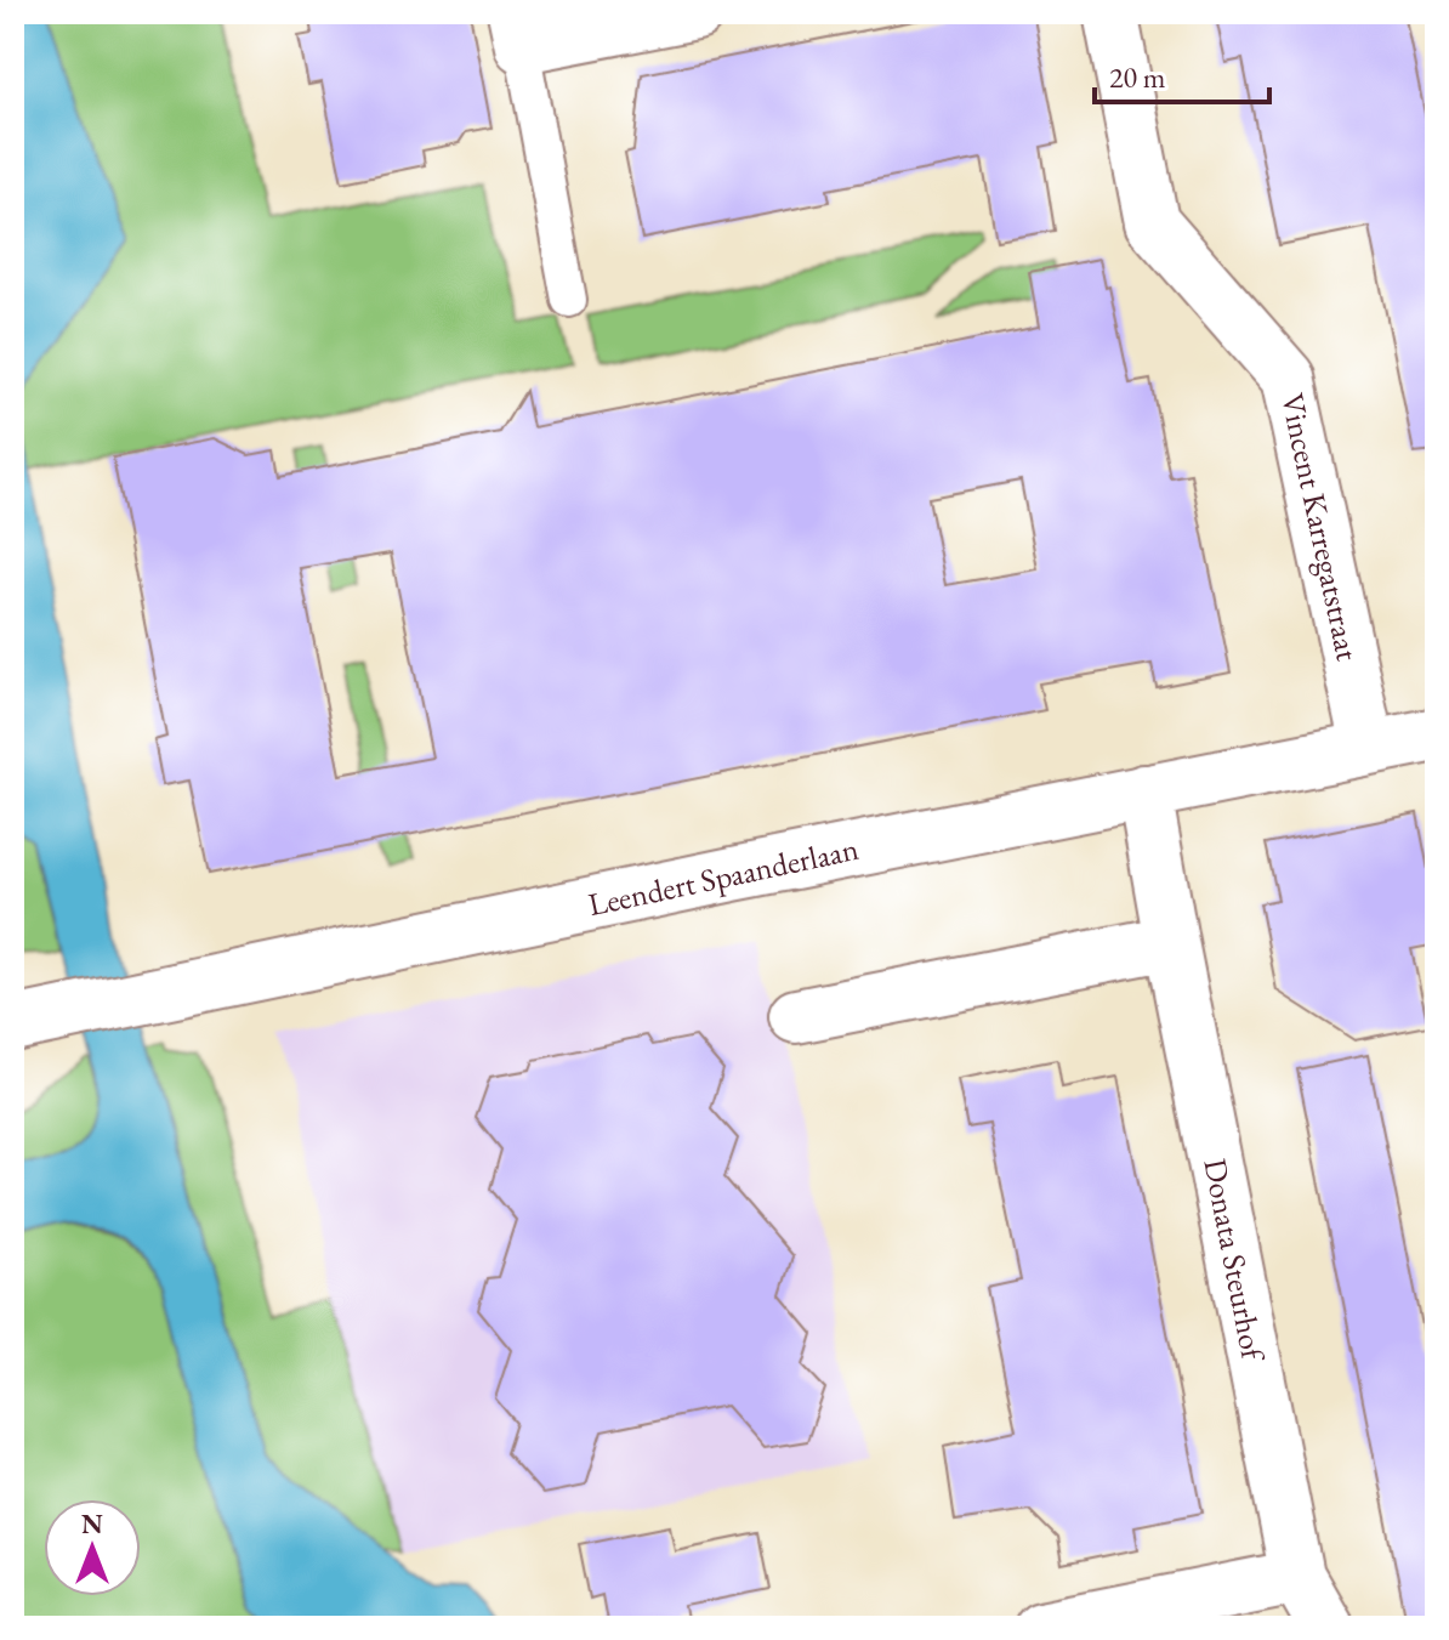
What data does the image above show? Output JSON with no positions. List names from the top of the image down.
{
  "streets": {
    "street": ["Vincent Karregatstraat", "Leendert Spaanderlaan", "Donata Steurhof"]
  },
  "crossings": [
    ["Vincent Karregatstraat", "Leendert Spaanderlaan"],
    ["Leendert Spaanderlaan", "Donata Steurhof"]
  ],
  "scale_bar": "20 m",
  "north": "top"
}
